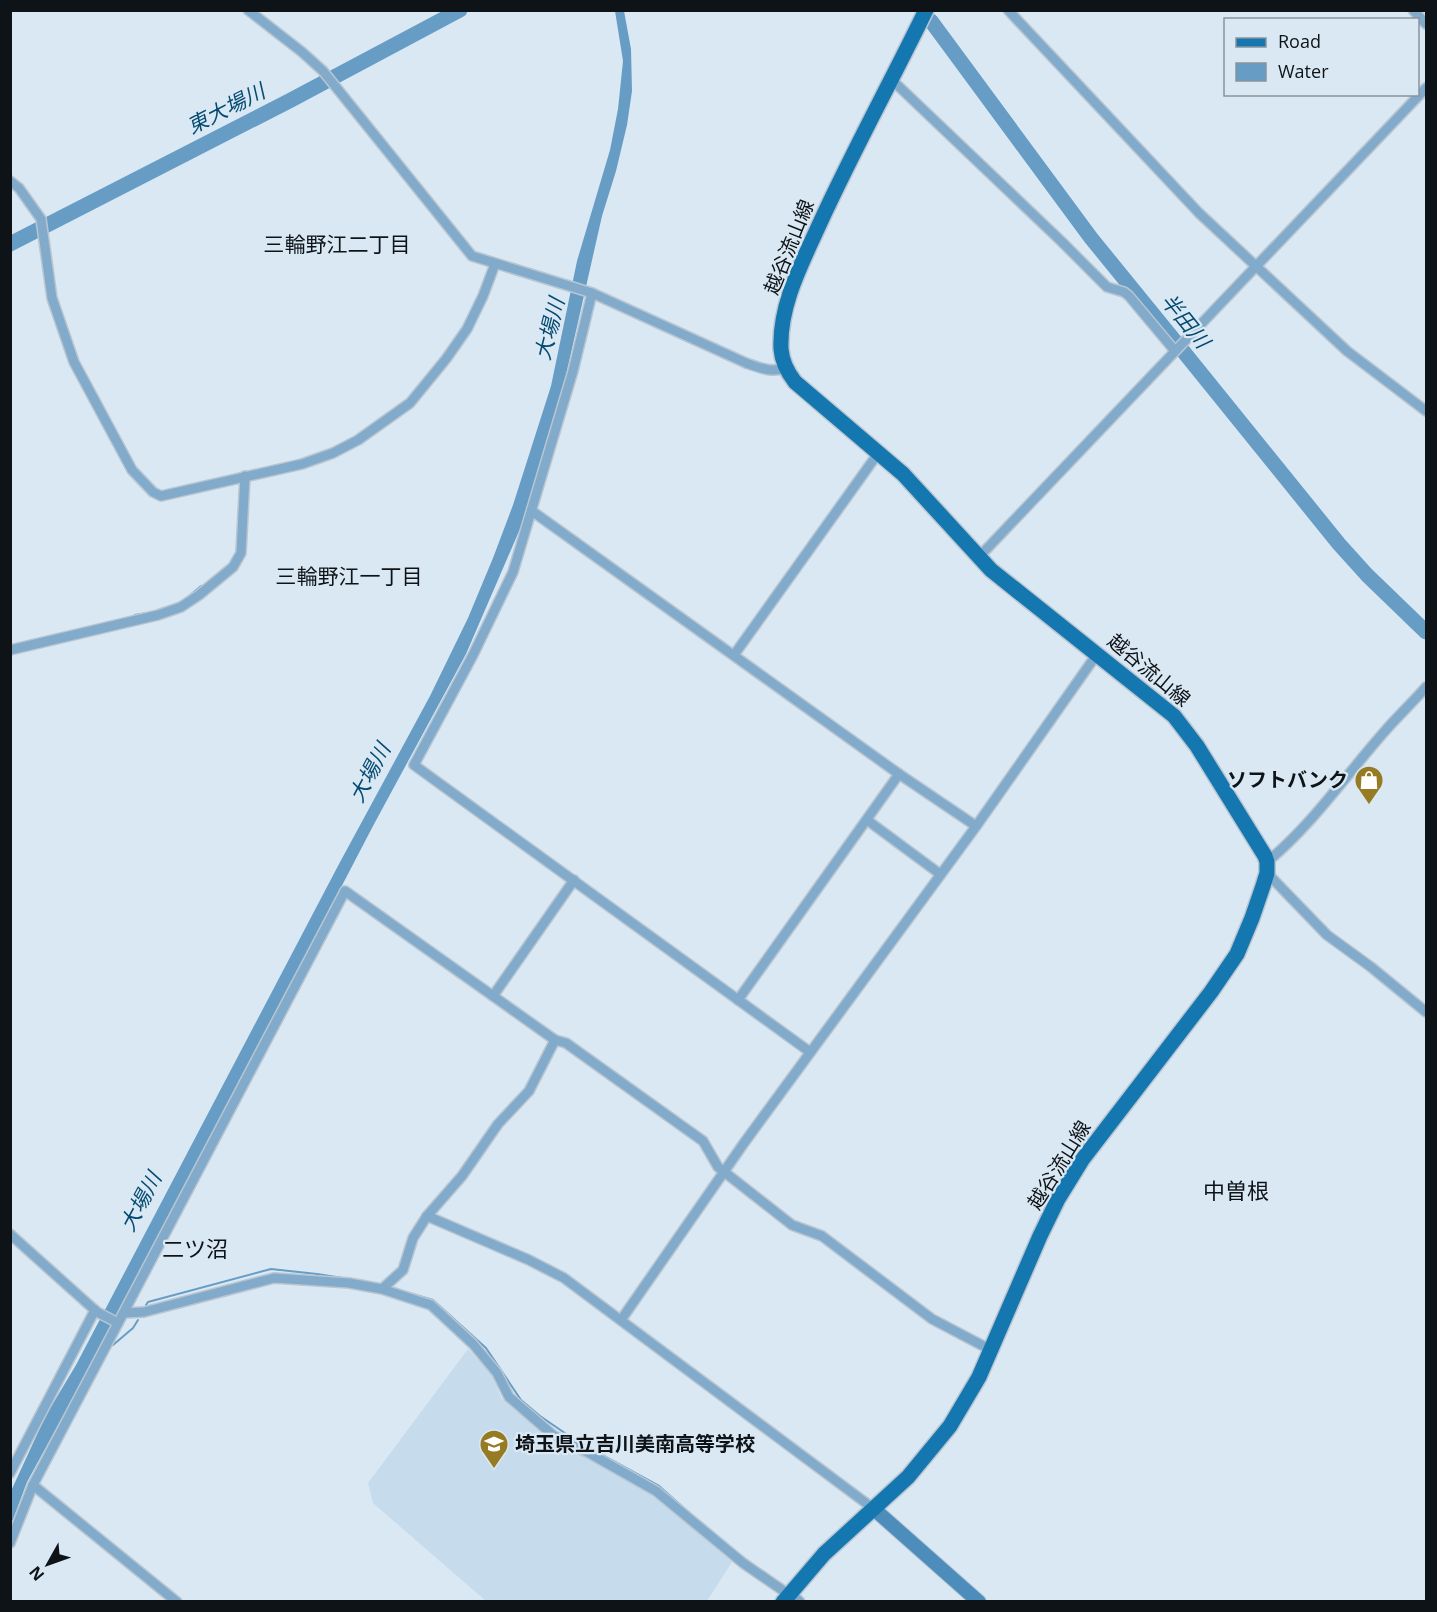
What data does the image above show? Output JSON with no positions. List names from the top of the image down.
{
  "streets": {
    "main road": ["越谷流山線"]
  },
  "districts": [
    "三輪野江二丁目",
    "三輪野江一丁目",
    "中曽根",
    "二ツ沼"
  ],
  "water": ["東大場川", "半田川", "大場川"],
  "places": {
    "shop": ["ソフトバンク"],
    "school or university": ["埼玉県立吉川美南高等学校"]
  },
  "legend": ["Road", "Water"],
  "north": "bottom left"
}
